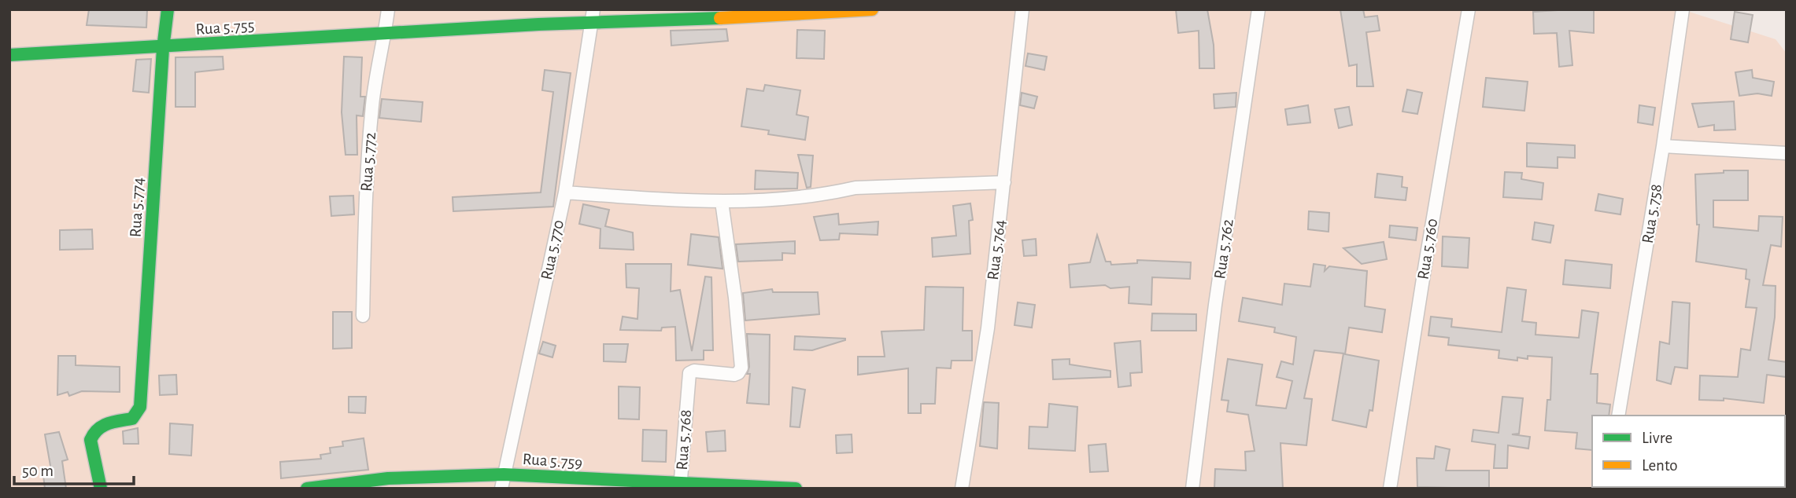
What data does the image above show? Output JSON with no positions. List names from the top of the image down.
{
  "streets": {
    "street": [
      "Rua 5.755",
      "Rua 5.772",
      "Rua 5.774",
      "Rua 5.758",
      "Rua 5.762",
      "Rua 5.760",
      "Rua 5.770",
      "Rua 5.764",
      "Rua 5.768",
      "Rua 5.759"
    ]
  },
  "crossings": [
    ["Rua 5.755", "Rua 5.772"],
    ["Rua 5.755", "Rua 5.774"],
    ["Rua 5.755", "Rua 5.770"],
    ["Rua 5.770", "Rua 5.759"],
    ["Rua 5.768", "Rua 5.759"]
  ],
  "legend": ["Livre", "Lento"],
  "scale_bar": "50 m"
}
